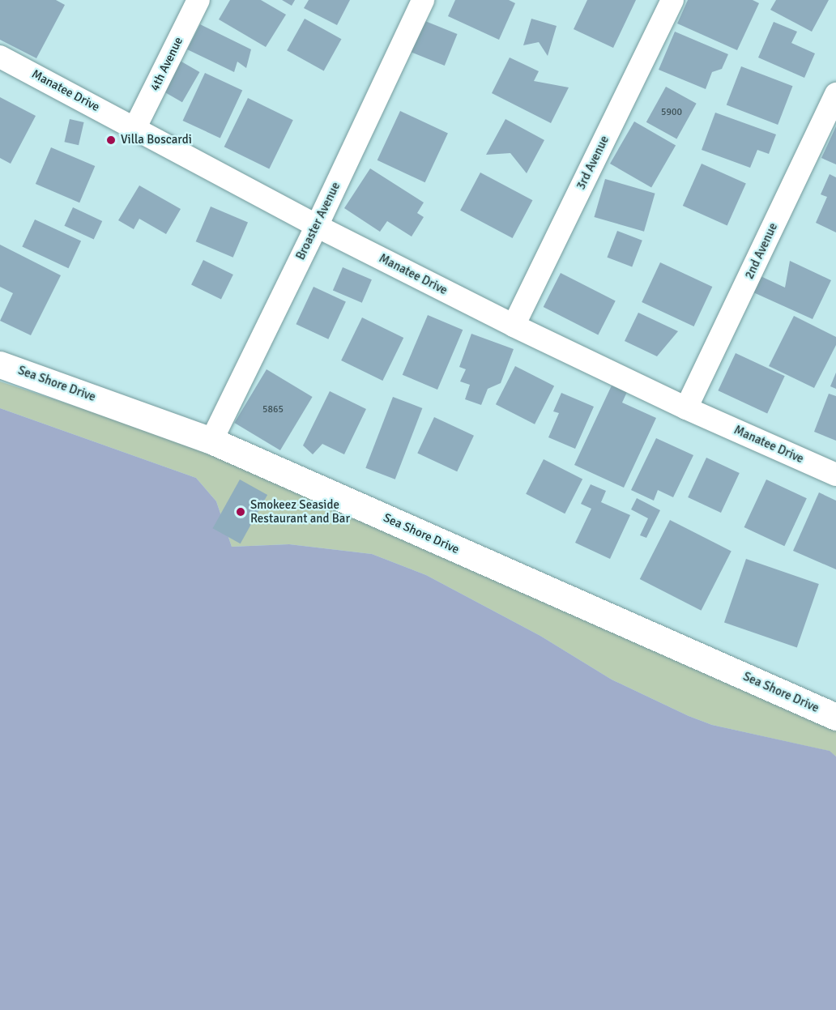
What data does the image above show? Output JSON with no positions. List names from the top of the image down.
{
  "streets": {
    "street": [
      "4th Avenue",
      "Manatee Drive",
      "3rd Avenue",
      "Broaster Avenue",
      "2nd Avenue",
      "Sea Shore Drive"
    ]
  },
  "crossings": [
    ["4th Avenue", "Manatee Drive"],
    ["Manatee Drive", "3rd Avenue"],
    ["Manatee Drive", "Broaster Avenue"],
    ["Manatee Drive", "2nd Avenue"],
    ["Broaster Avenue", "Sea Shore Drive"]
  ],
  "places": ["Villa Boscardi", "Smokeez Seaside Restaurant and Bar"],
  "house_numbers": ["5900", "5865"]
}
